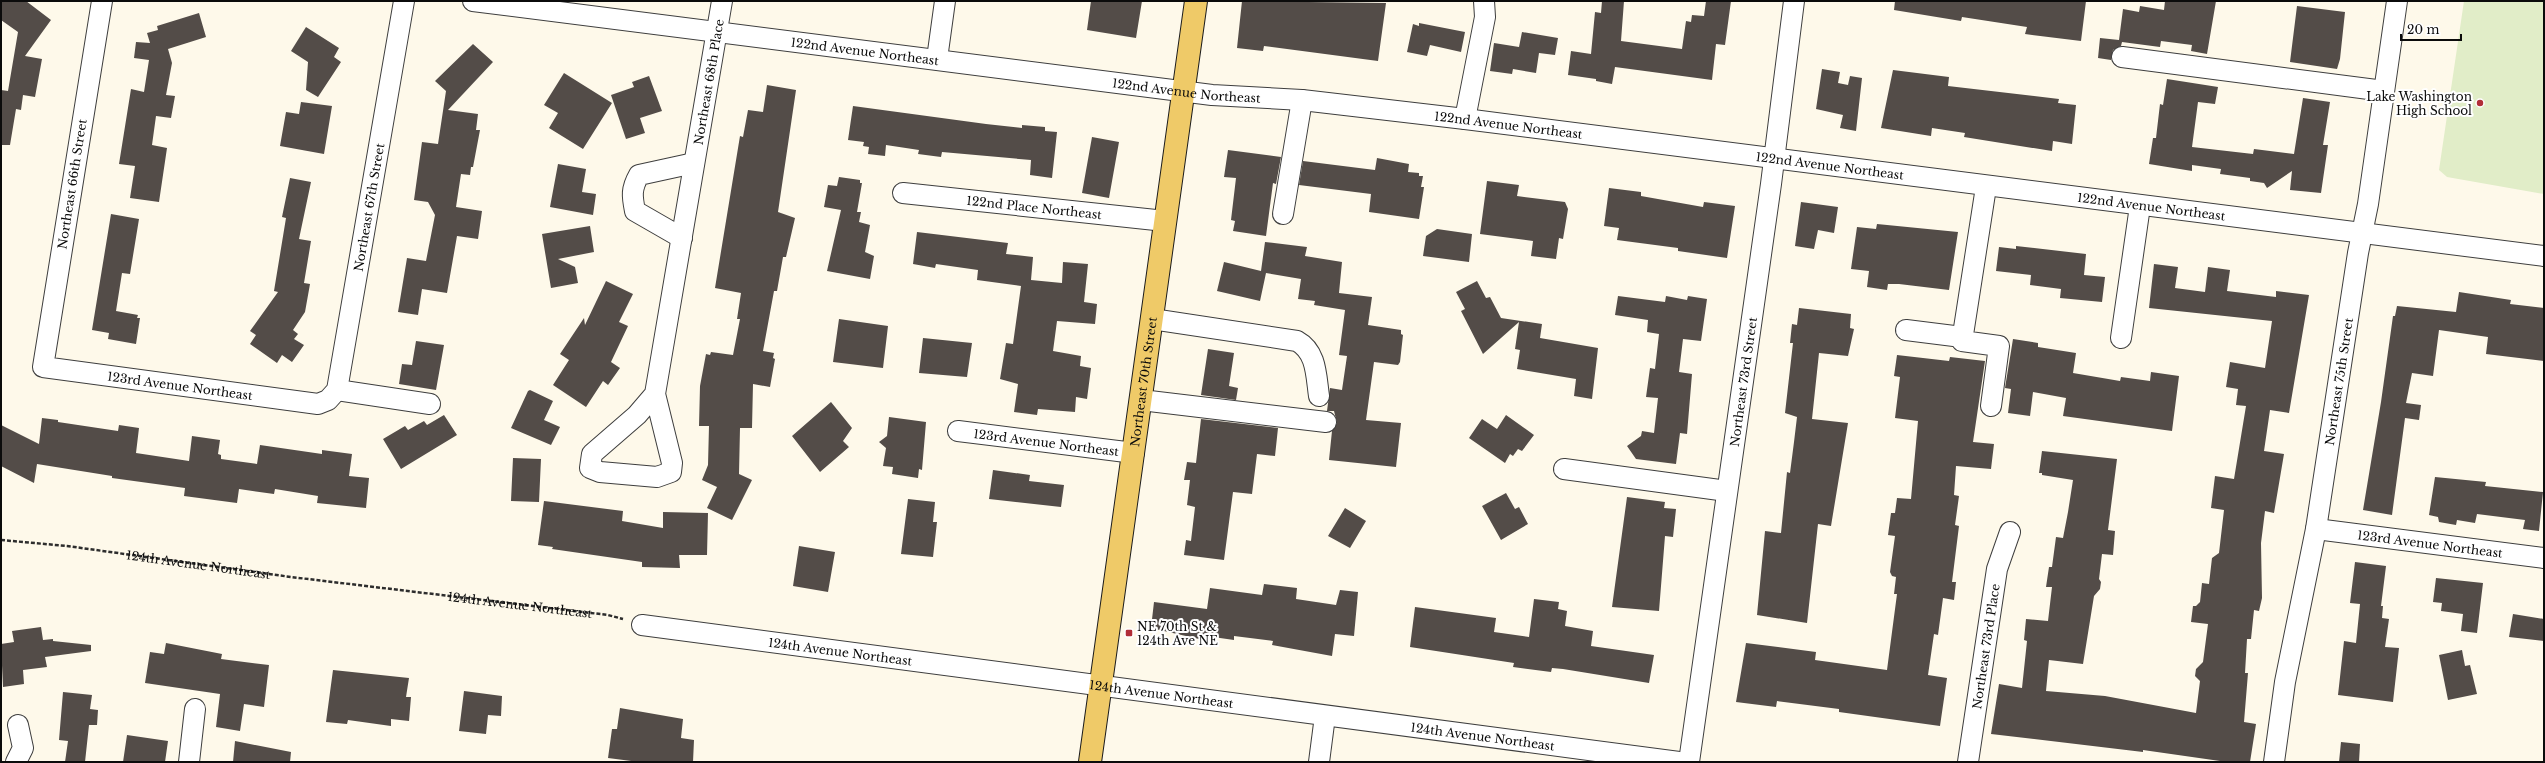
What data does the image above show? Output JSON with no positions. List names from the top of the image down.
{
  "streets": {
    "main road": ["Northeast 70th Street"],
    "street": [
      "122nd Avenue Northeast",
      "Northeast 68th Place",
      "Northeast 66th Street",
      "Northeast 67th Street",
      "122nd Place Northeast",
      "Northeast 73rd Street",
      "Northeast 75th Street",
      "123rd Avenue Northeast",
      "124th Avenue Northeast",
      "Northeast 73rd Place"
    ]
  },
  "crossings": [
    ["122nd Avenue Northeast", "Northeast 68th Place"],
    ["122nd Avenue Northeast", "Northeast 70th Street"],
    ["122nd Avenue Northeast", "Northeast 73rd Street"],
    ["122nd Avenue Northeast", "Northeast 75th Street"],
    ["Northeast 66th Street", "123rd Avenue Northeast"],
    ["Northeast 67th Street", "123rd Avenue Northeast"],
    ["122nd Place Northeast", "Northeast 70th Street"],
    ["Northeast 70th Street", "123rd Avenue Northeast"],
    ["Northeast 70th Street", "124th Avenue Northeast"],
    ["Northeast 75th Street", "123rd Avenue Northeast"]
  ],
  "places": {
    "other": ["Lake Washington High School"],
    "transit": ["NE 70th St & 124th Ave NE"]
  },
  "scale_bar": "20 m"
}
